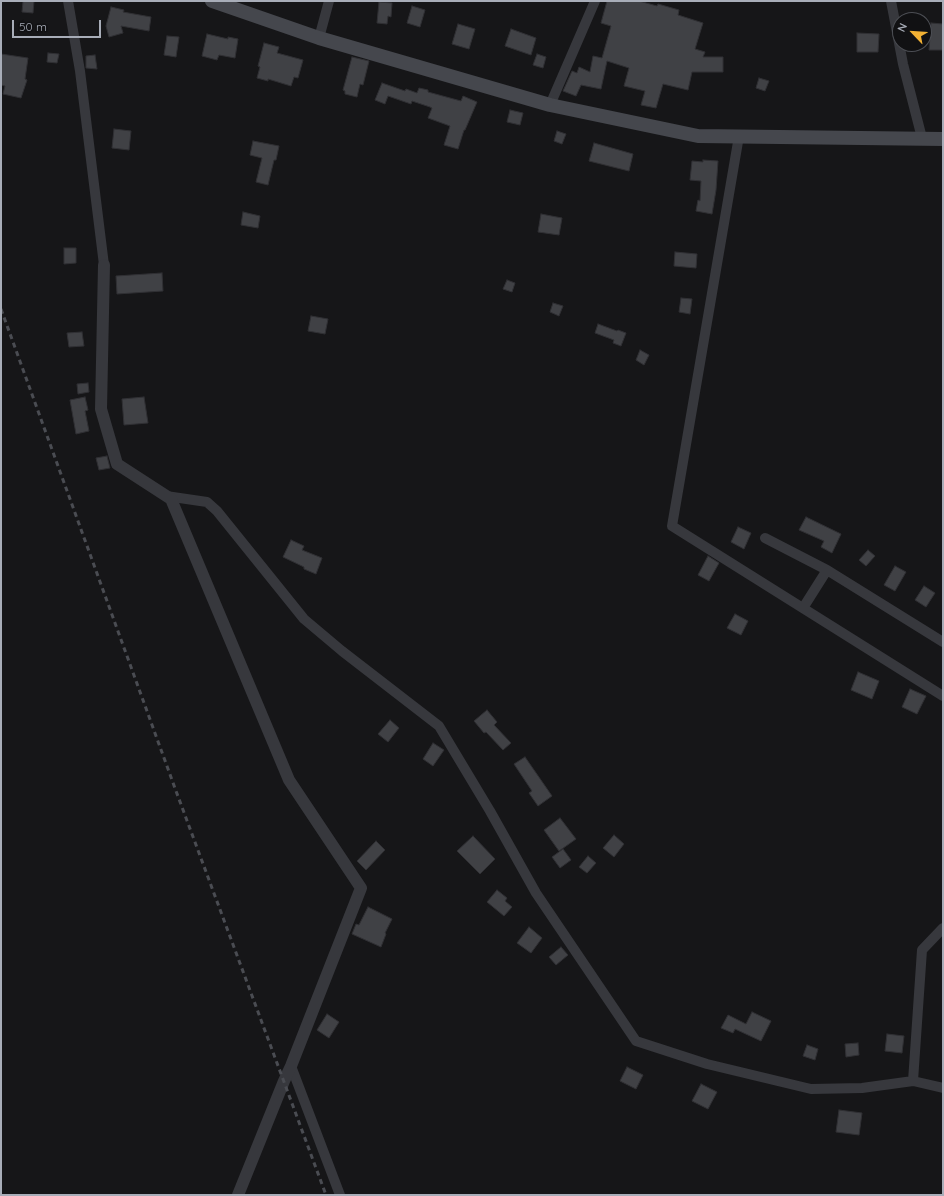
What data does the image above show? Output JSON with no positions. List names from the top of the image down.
{
  "scale_bar": "50 m",
  "north": "top left"
}
